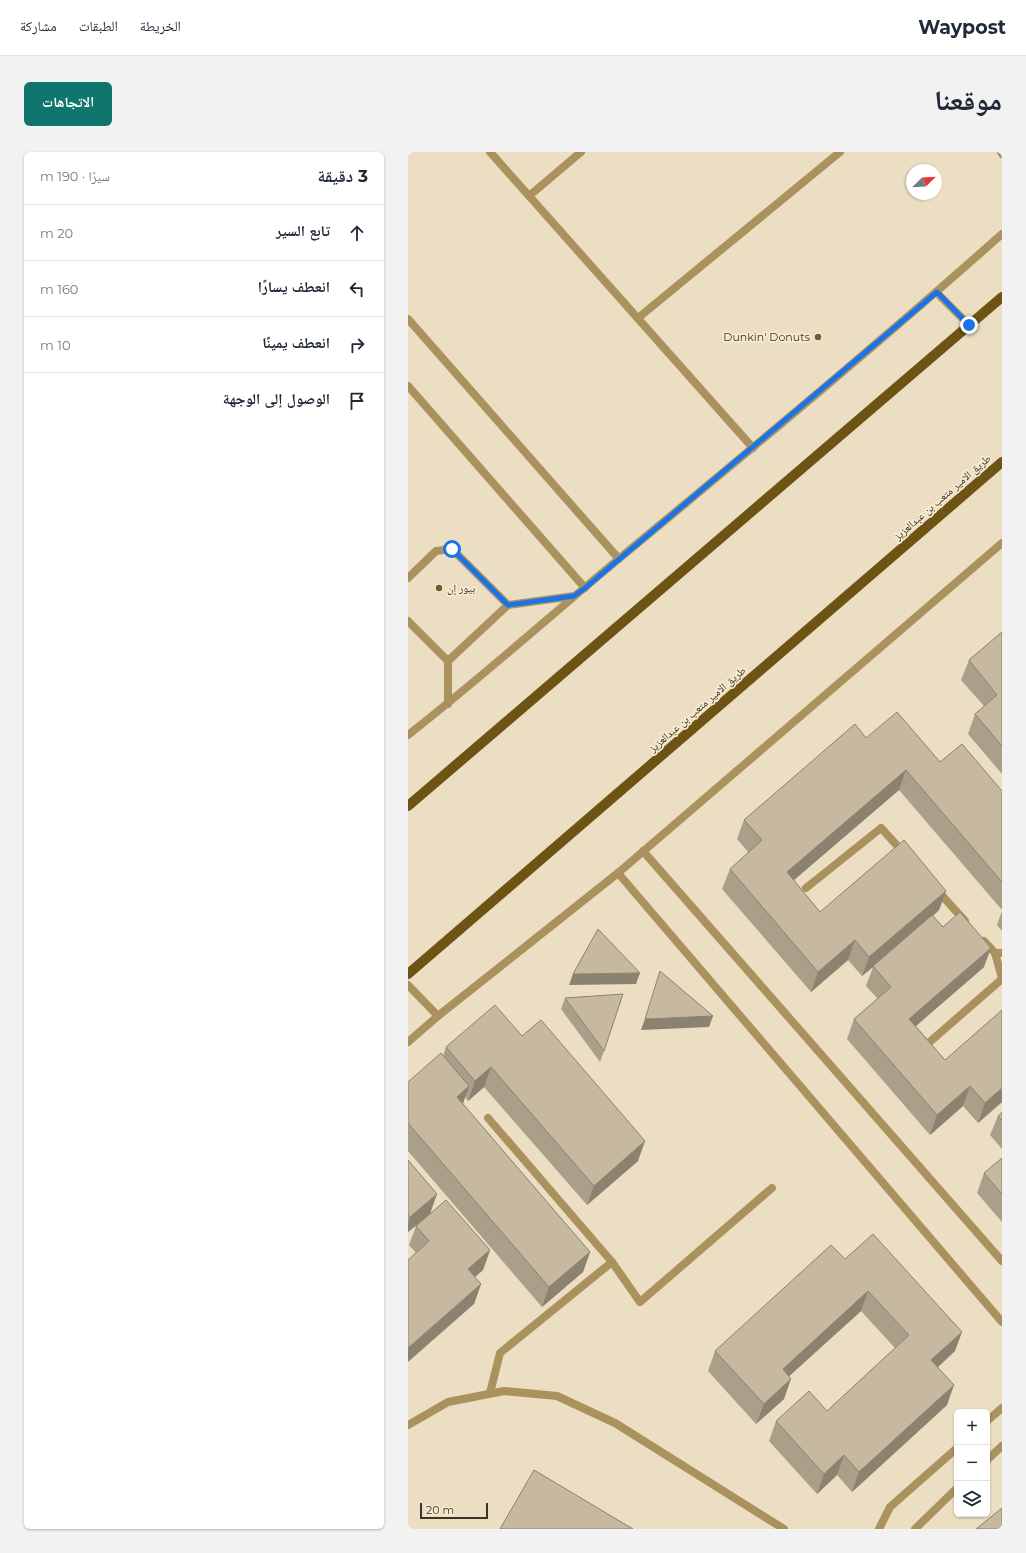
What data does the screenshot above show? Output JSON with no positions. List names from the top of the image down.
{
  "streets": {
    "main road": ["طريق الامير متعب بن عبدالعزيز"]
  },
  "places": ["Dunkin' Donuts", "بيور إن"],
  "scale_bar": "20 m",
  "north": "top right",
  "page": {
    "header": "Waypost",
    "nav": ["الخريطة", "الطبقات", "مشاركة"],
    "title": "موقعنا",
    "buttons": "الاتجاهات",
    "heading": ["3 دقيقة", "سيرًا · 190 m"],
    "list": [
      ["تابع السير", "20 m"],
      ["انعطف يسارًا", "160 m"],
      ["انعطف يمينًا", "10 m"],
      "الوصول إلى الوجهة"
    ],
    "map_buttons": ["+", "−"],
    "scale": "20 m"
  }
}
